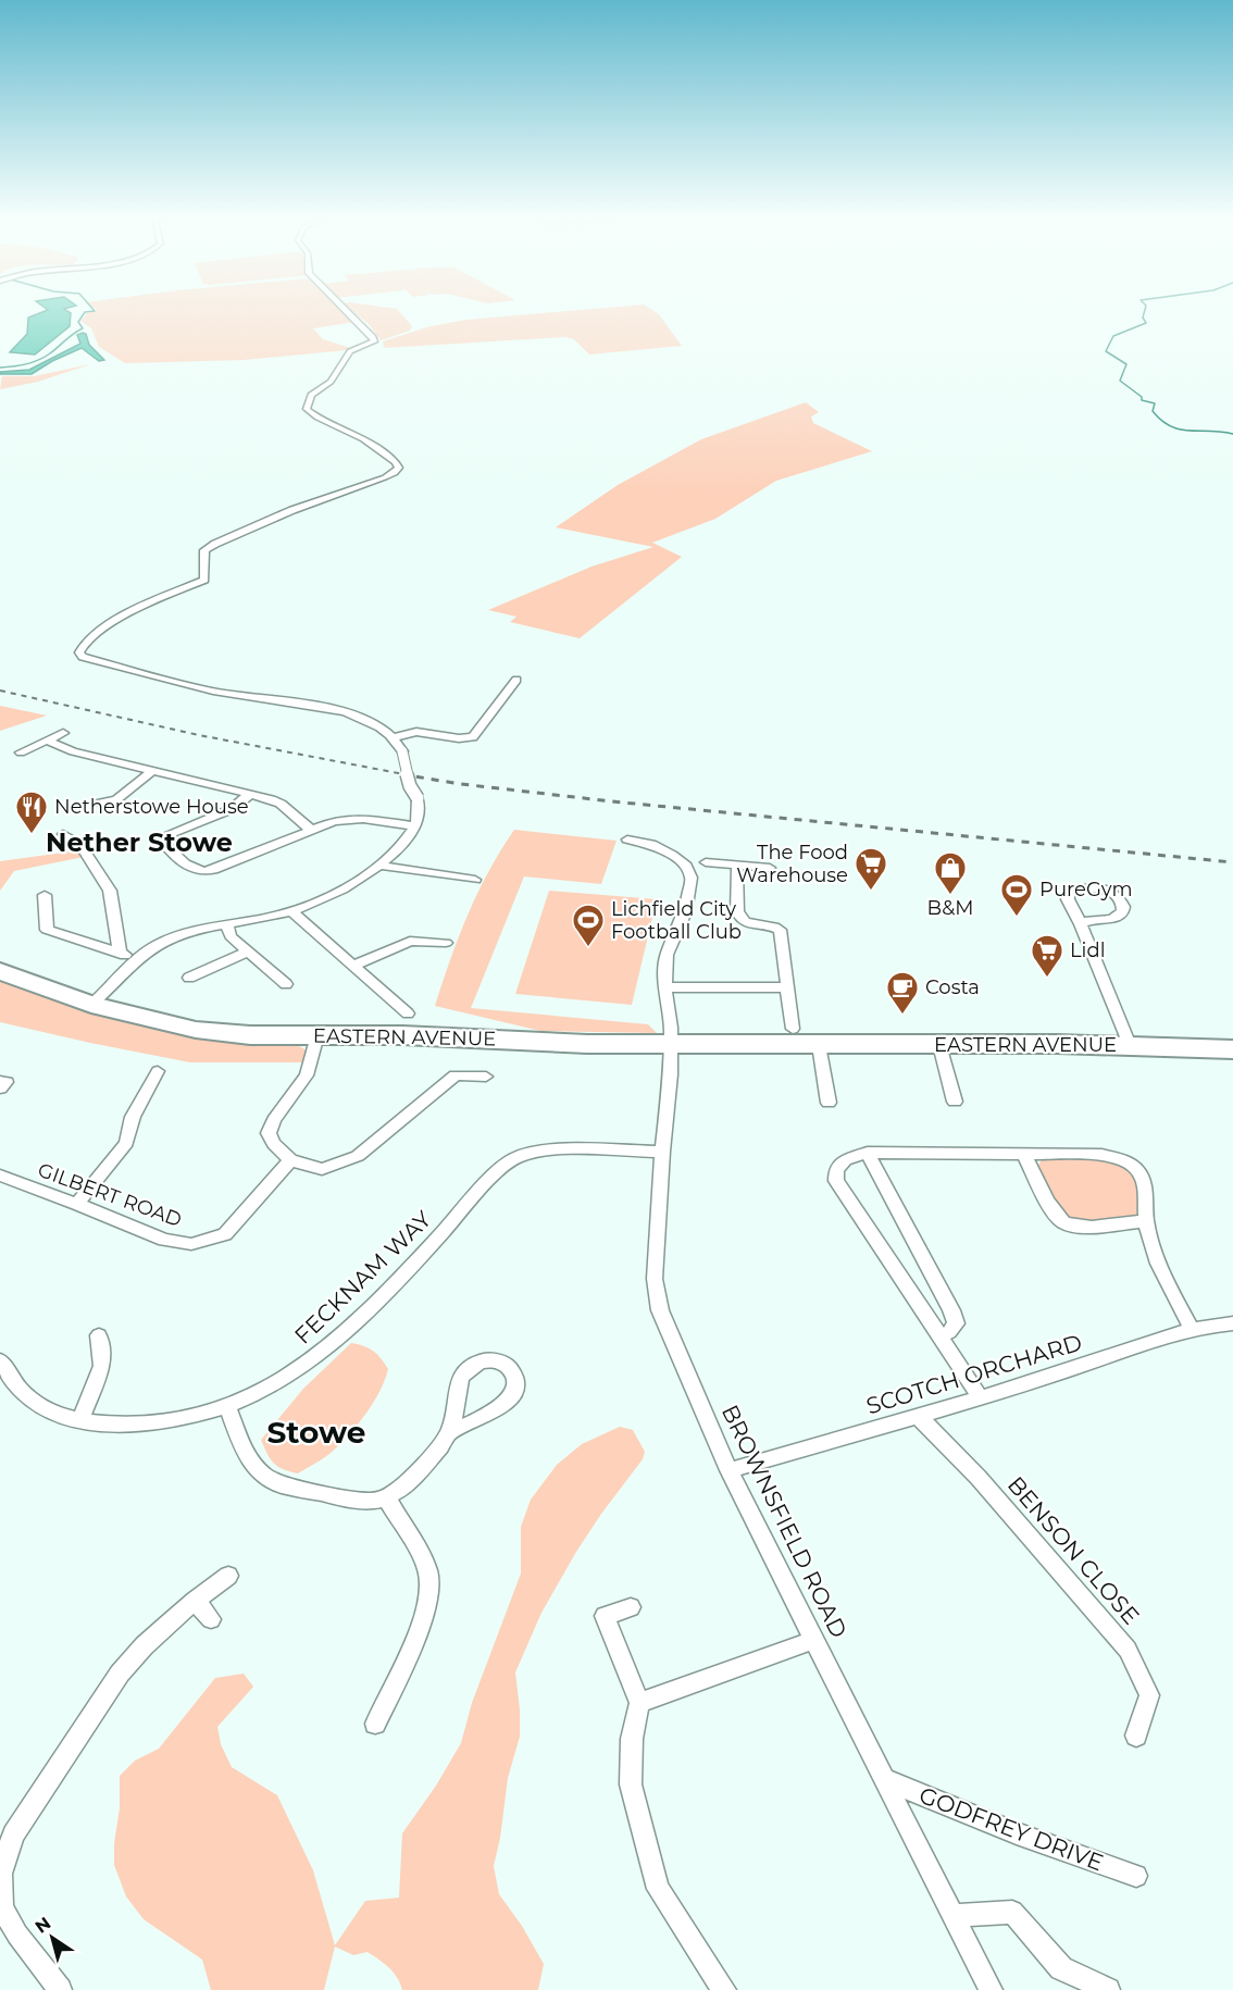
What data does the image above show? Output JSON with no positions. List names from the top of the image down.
{
  "streets": {
    "highway": ["EASTERN AVENUE"],
    "street": [
      "GILBERT ROAD",
      "FECKNAM WAY",
      "SCOTCH ORCHARD",
      "BROWNSFIELD ROAD",
      "BENSON CLOSE",
      "GODFREY DRIVE"
    ]
  },
  "crossings": [
    ["EASTERN AVENUE", "BROWNSFIELD ROAD"],
    ["FECKNAM WAY", "BROWNSFIELD ROAD"],
    ["SCOTCH ORCHARD", "BROWNSFIELD ROAD"],
    ["SCOTCH ORCHARD", "BENSON CLOSE"],
    ["BROWNSFIELD ROAD", "GODFREY DRIVE"]
  ],
  "districts": ["Nether Stowe", "Stowe"],
  "places": {
    "restaurant": ["Netherstowe House"],
    "supermarket": ["The Food Warehouse", "Lidl"],
    "shop": ["B&M"],
    "sports": ["PureGym", "Lichfield City Football Club"],
    "cafe": ["Costa"]
  },
  "north": "top left"
}
